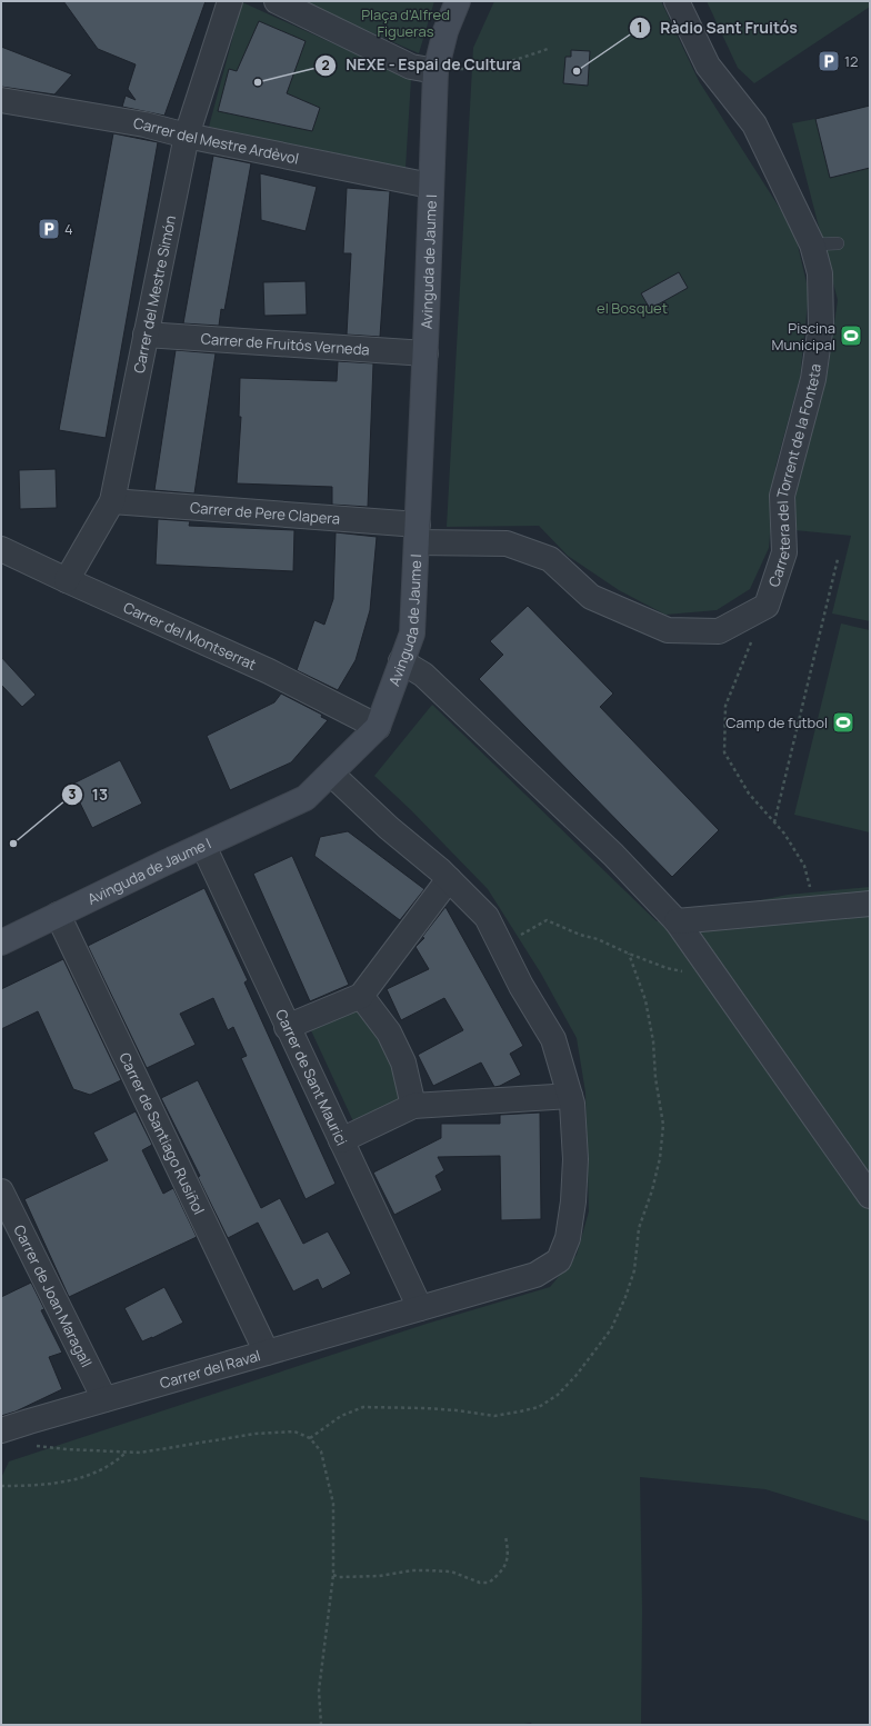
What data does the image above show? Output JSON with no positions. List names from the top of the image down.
{
  "streets": {
    "street": [
      "Carrer del Mestre Ardèvol",
      "Avinguda de Jaume I",
      "Carrer del Mestre Simón",
      "Carrer de Fruitós Verneda",
      "Carretera del Torrent de la Fonteta",
      "Carrer de Pere Clapera",
      "Carrer del Montserrat",
      "Carrer de Sant Maurici",
      "Carrer de Santiago Rusiñol",
      "Carrer de Joan Maragall",
      "Carrer del Raval"
    ]
  },
  "crossings": [
    ["Carrer del Mestre Ardèvol", "Avinguda de Jaume I"],
    ["Carrer del Mestre Ardèvol", "Carrer del Mestre Simón"],
    ["Avinguda de Jaume I", "Carrer de Fruitós Verneda"],
    ["Avinguda de Jaume I", "Carretera del Torrent de la Fonteta"],
    ["Avinguda de Jaume I", "Carrer de Pere Clapera"],
    ["Avinguda de Jaume I", "Carrer del Montserrat"],
    ["Avinguda de Jaume I", "Carrer de Sant Maurici"],
    ["Avinguda de Jaume I", "Carrer de Santiago Rusiñol"],
    ["Avinguda de Jaume I", "Carrer del Raval"],
    ["Carrer del Mestre Simón", "Carrer de Fruitós Verneda"],
    ["Carrer del Mestre Simón", "Carrer de Pere Clapera"],
    ["Carrer del Mestre Simón", "Carrer del Montserrat"],
    ["Carretera del Torrent de la Fonteta", "Carrer de Pere Clapera"],
    ["Carrer de Sant Maurici", "Carrer del Raval"],
    ["Carrer de Santiago Rusiñol", "Carrer del Raval"],
    ["Carrer de Joan Maragall", "Carrer del Raval"]
  ],
  "parks": ["Plaça d'Alfred Figueras", "el Bosquet"],
  "places": {
    "parking": ["12", "4"],
    "other": ["Ràdio Sant Fruitós", "NEXE - Espai de Cultura", "13"],
    "sports": ["Piscina Municipal", "Camp de futbol"]
  }
}
